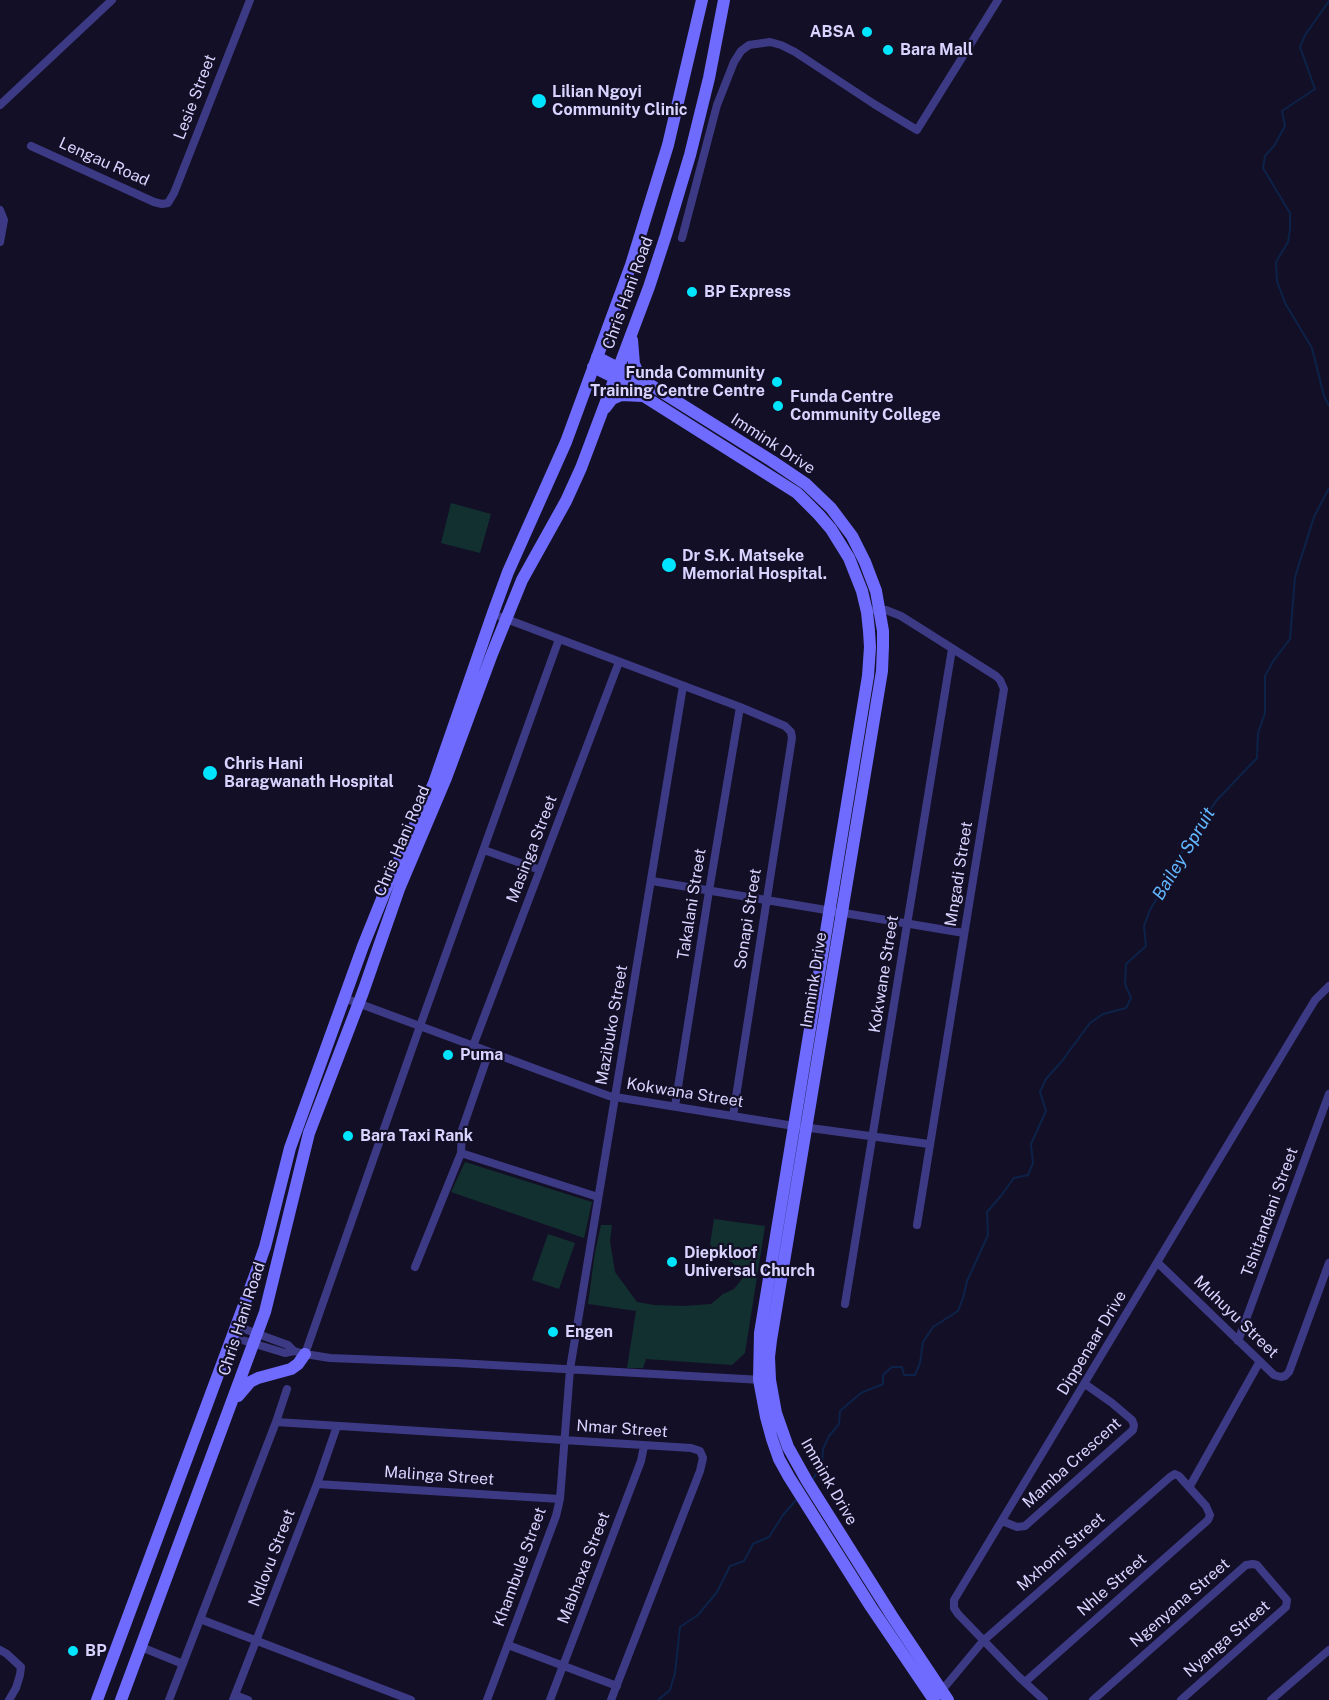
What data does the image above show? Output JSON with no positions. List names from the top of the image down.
{
  "streets": {
    "main road": ["Chris Hani Road", "Immink Drive"],
    "street": [
      "Lesie Street",
      "Lengau Road",
      "Masinga Street",
      "Mngadi Street",
      "Takalani Street",
      "Sonapi Street",
      "Kokwane Street",
      "Mazibuko Street",
      "Kokwana Street",
      "Tshitandani Street",
      "Muhuyu Street",
      "Dippenaar Drive",
      "Nmar Street",
      "Mamba Crescent",
      "Malinga Street",
      "Mxhomi Street",
      "Ndlovu Street",
      "Khambule Street",
      "Mabhaxa Street",
      "Nhle Street",
      "Ngenyana Street",
      "Nyanga Street"
    ]
  },
  "crossings": [
    ["Lesie Street", "Lengau Road"],
    ["Chris Hani Road", "Immink Drive"],
    ["Chris Hani Road", "Kokwana Street"],
    ["Immink Drive", "Mngadi Street"],
    ["Immink Drive", "Kokwana Street"],
    ["Immink Drive", "Mxhomi Street"],
    ["Masinga Street", "Kokwana Street"],
    ["Mngadi Street", "Kokwane Street"],
    ["Mngadi Street", "Kokwana Street"],
    ["Takalani Street", "Sonapi Street"],
    ["Takalani Street", "Kokwana Street"],
    ["Sonapi Street", "Kokwana Street"],
    ["Kokwane Street", "Kokwana Street"],
    ["Mazibuko Street", "Kokwana Street"],
    ["Mazibuko Street", "Khambule Street"],
    ["Tshitandani Street", "Muhuyu Street"],
    ["Muhuyu Street", "Dippenaar Drive"],
    ["Dippenaar Drive", "Mamba Crescent"],
    ["Dippenaar Drive", "Mxhomi Street"],
    ["Dippenaar Drive", "Nhle Street"],
    ["Nmar Street", "Ndlovu Street"],
    ["Nmar Street", "Khambule Street"],
    ["Nmar Street", "Mabhaxa Street"],
    ["Malinga Street", "Ndlovu Street"],
    ["Malinga Street", "Khambule Street"],
    ["Mxhomi Street", "Nhle Street"],
    ["Ngenyana Street", "Nyanga Street"]
  ],
  "water": ["Bailey Spruit"],
  "places": [
    "ABSA",
    "Bara Mall",
    "Lilian Ngoyi Community Clinic",
    "BP Express",
    "Funda Community Training Centre Centre",
    "Funda Centre Community College",
    "Dr S.K. Matseke Memorial Hospital.",
    "Chris Hani Baragwanath Hospital",
    "Puma",
    "Bara Taxi Rank",
    "Diepkloof Universal Church",
    "Engen",
    "BP"
  ]
}
